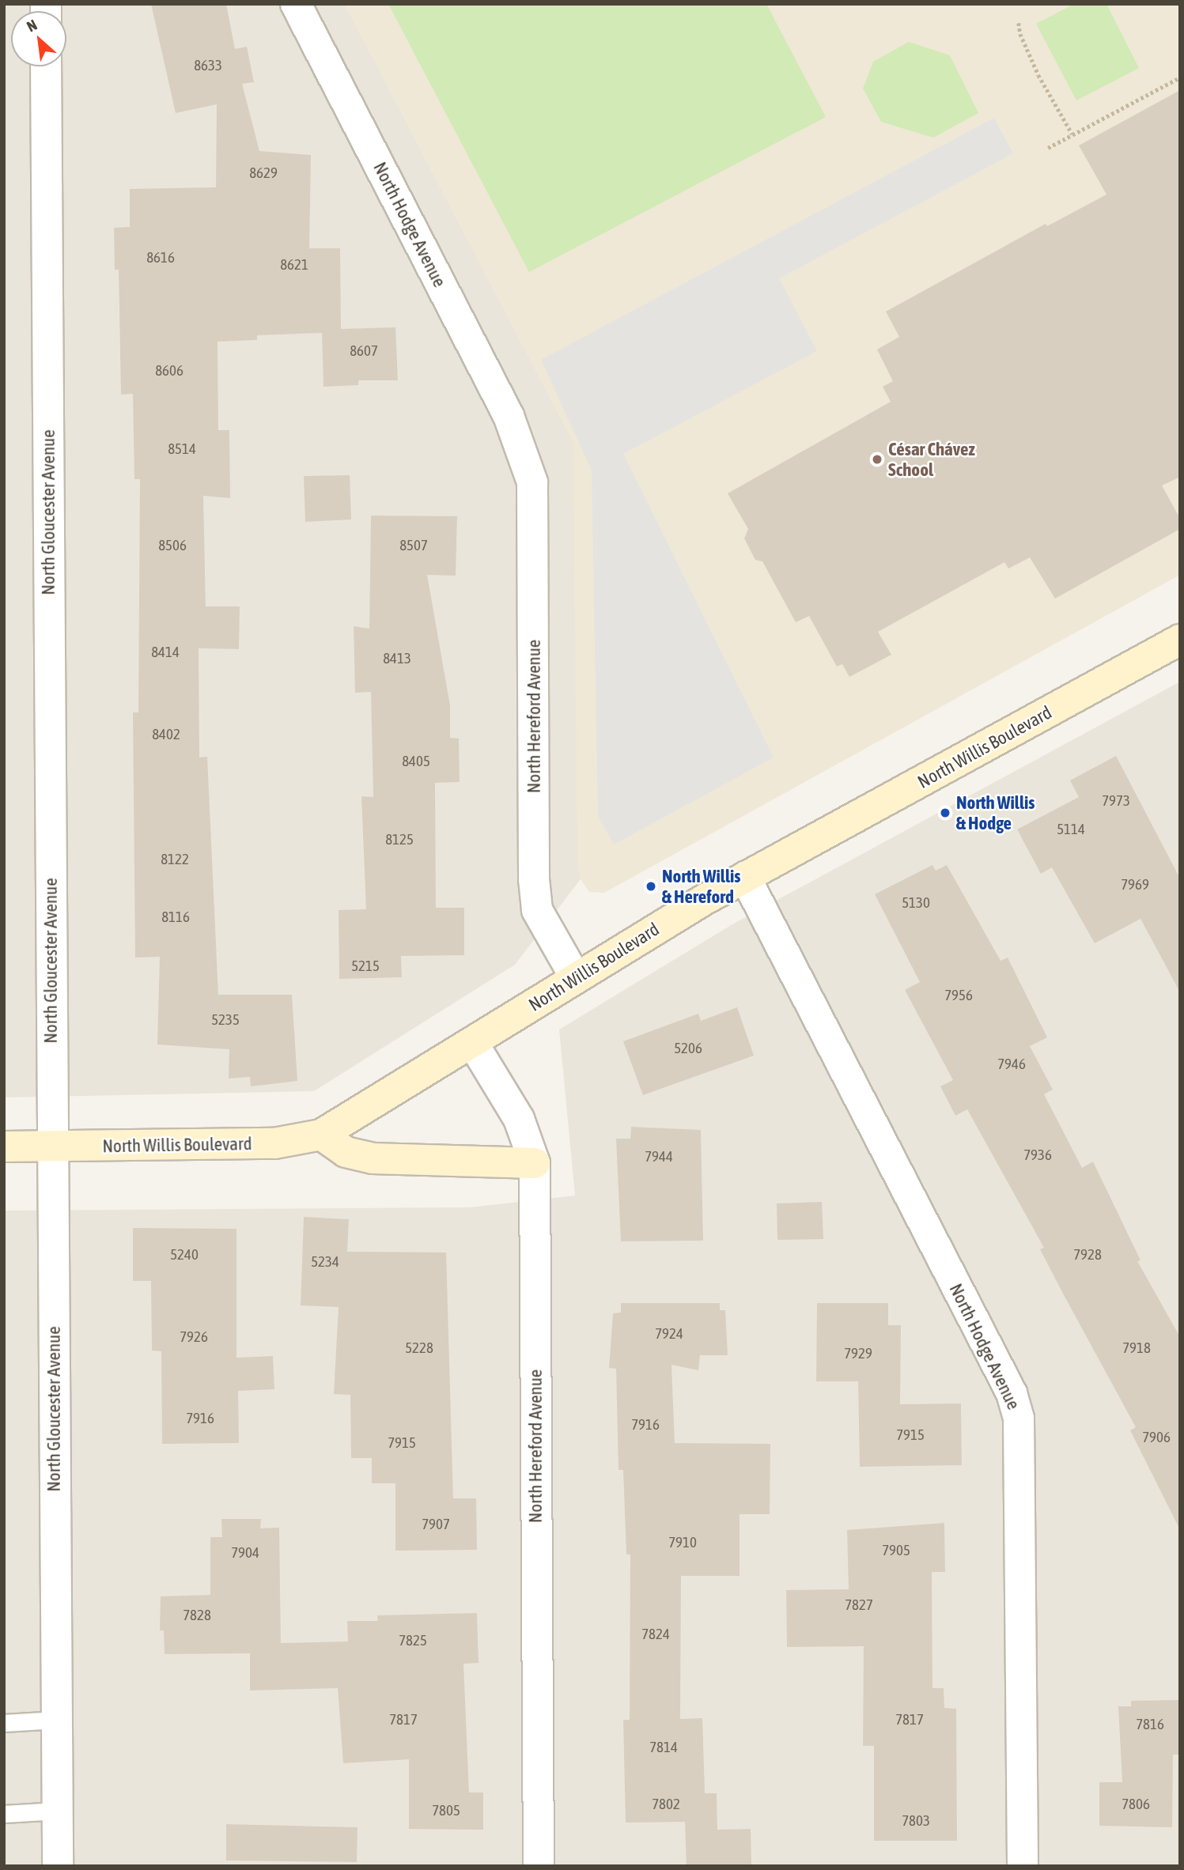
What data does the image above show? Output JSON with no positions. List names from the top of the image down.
{
  "streets": {
    "street": [
      "North Hodge Avenue",
      "North Gloucester Avenue",
      "North Hereford Avenue",
      "North Willis Boulevard"
    ]
  },
  "crossings": [
    ["North Hodge Avenue", "North Hereford Avenue"],
    ["North Hodge Avenue", "North Willis Boulevard"],
    ["North Gloucester Avenue", "North Willis Boulevard"],
    ["North Hereford Avenue", "North Willis Boulevard"]
  ],
  "places": ["César Chávez School", "North Willis & Hodge", "North Willis & Hereford"],
  "house_numbers": [
    "8633",
    "8629",
    "8616",
    "8621",
    "8607",
    "8606",
    "8514",
    "8506",
    "8507",
    "8414",
    "8413",
    "8402",
    "8405",
    "7973",
    "5114",
    "8125",
    "8122",
    "7969",
    "5130",
    "8116",
    "5215",
    "7956",
    "5235",
    "5206",
    "7946",
    "7936",
    "7944",
    "5240",
    "7928",
    "5234",
    "7924",
    "7926",
    "5228",
    "7918",
    "7929",
    "7916",
    "7916",
    "7915",
    "7906",
    "7915",
    "7907",
    "7910",
    "7905",
    "7904",
    "7827",
    "7828",
    "7824",
    "7825",
    "7817",
    "7817",
    "7816",
    "7814",
    "7802",
    "7806",
    "7805",
    "7803"
  ],
  "north": "top left"
}
